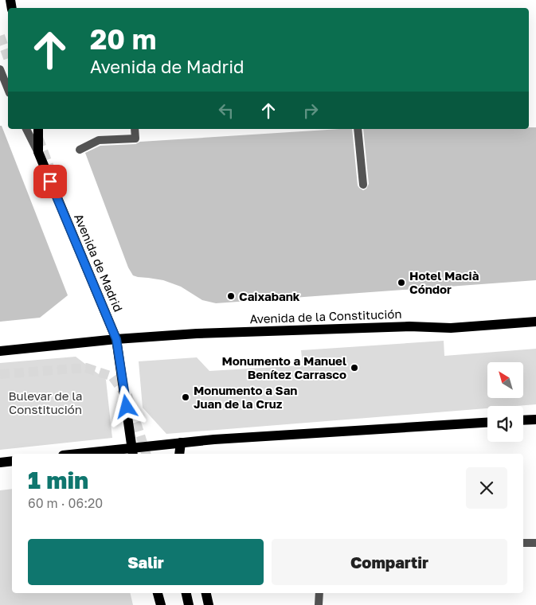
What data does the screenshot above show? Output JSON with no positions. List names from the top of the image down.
{
  "streets": {
    "main road": ["Avenida de Madrid", "Avenida de la Constitución"]
  },
  "crossings": [
    ["Avenida de Madrid", "Avenida de la Constitución"]
  ],
  "parks": ["Bulevar de la Constitución"],
  "places": [
    "Hotel Macià Cóndor",
    "Caixabank",
    "Monumento a Manuel Benítez Carrasco",
    "Monumento a San Juan de la Cruz"
  ],
  "north": "top left",
  "page": {
    "turn": ["20 m", "Avenida de Madrid"],
    "heading": ["1 min", "60 m · 06:20"],
    "buttons": ["Salir", "Compartir"]
  }
}
